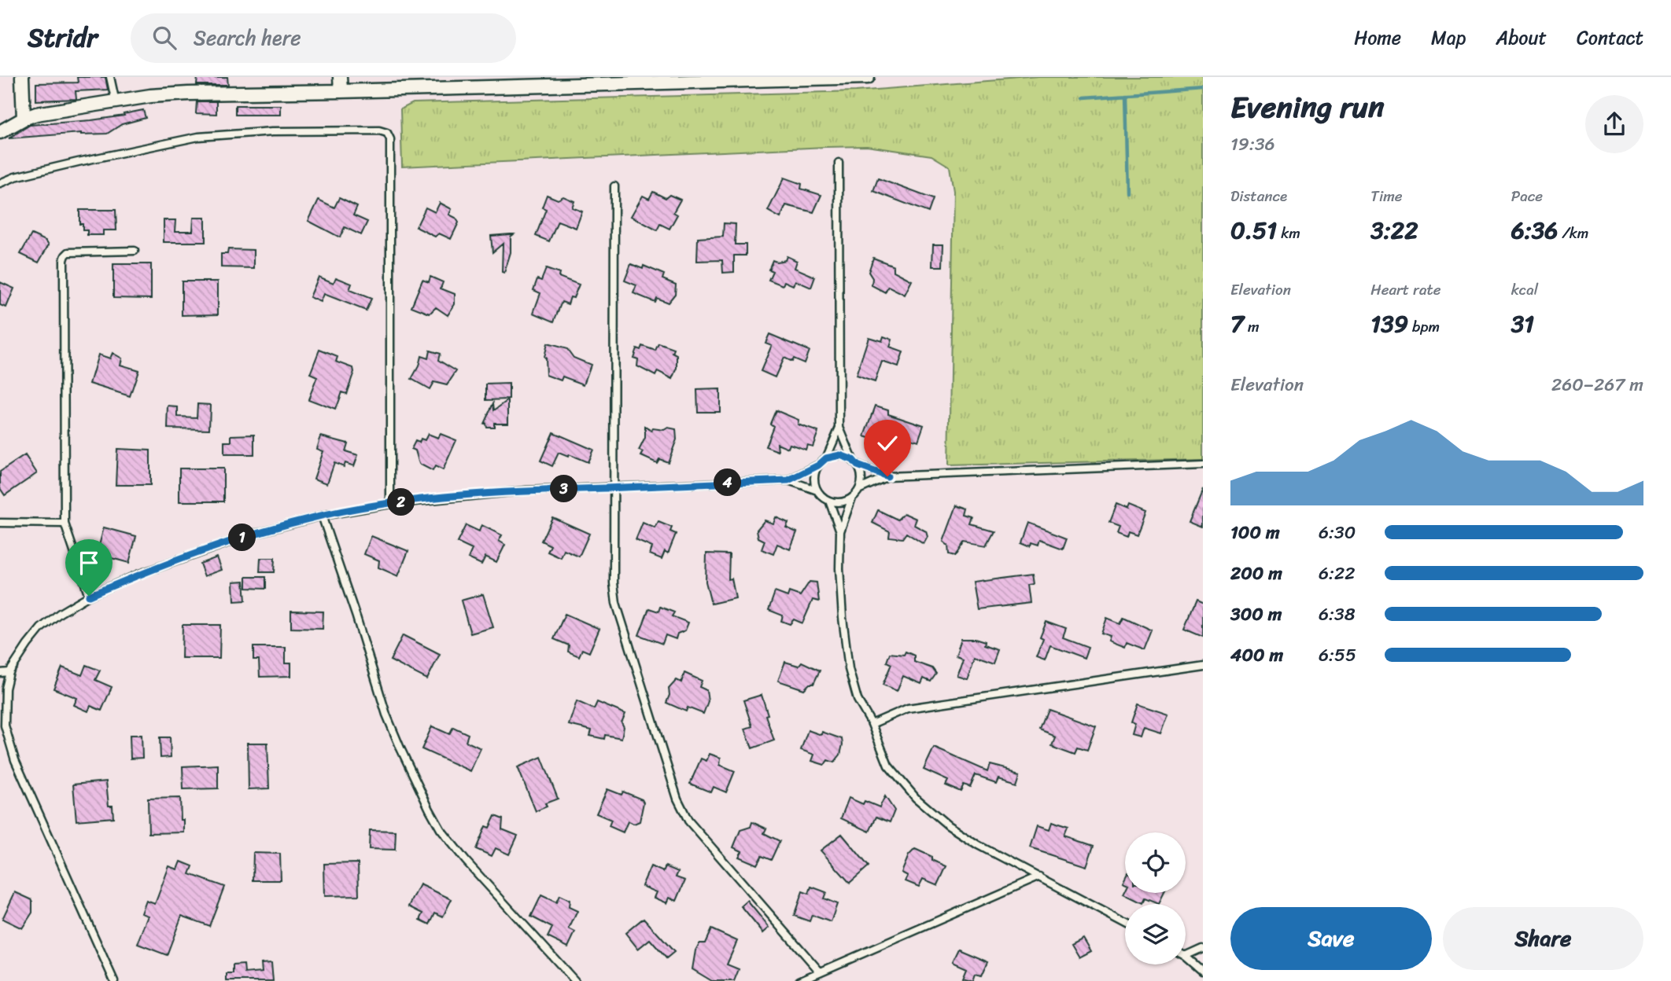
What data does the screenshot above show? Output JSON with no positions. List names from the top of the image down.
{
  "page": {
    "header": "Stridr",
    "search": "Search here",
    "nav": [
      "Home",
      "Map",
      "About",
      "Contact"
    ],
    "heading": ["Evening run", "19:36"],
    "stats": [
      ["Distance", "0.51 km"],
      ["Time", "3:22"],
      ["Pace", "6:36 /km"],
      ["Elevation", "7 m"],
      ["Heart rate", "139 bpm"],
      ["kcal", "31"]
    ],
    "chart": ["Elevation", "260–267 m"],
    "pins": [
      "4",
      "3",
      "2",
      "1"
    ],
    "list": [
      {
        "name": "100 m",
        "note": "6:30"
      },
      {
        "name": "200 m",
        "note": "6:22"
      },
      {
        "name": "300 m",
        "note": "6:38"
      },
      {
        "name": "400 m",
        "note": "6:55"
      }
    ],
    "buttons": ["Save", "Share"]
  }
}
